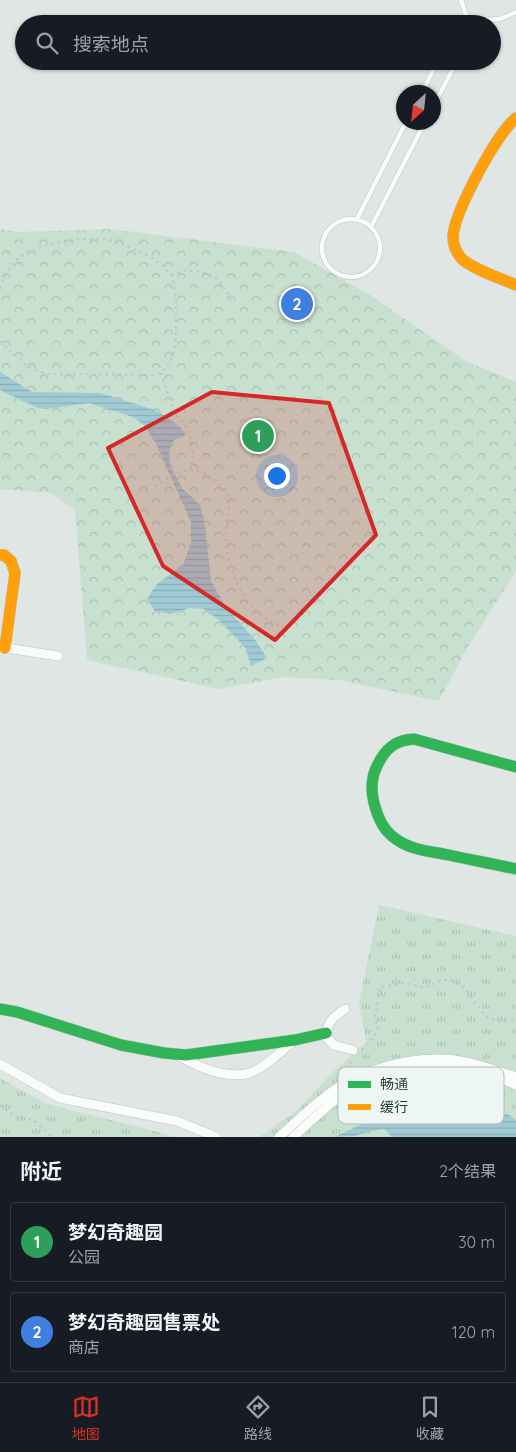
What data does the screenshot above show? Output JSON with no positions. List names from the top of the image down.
{
  "legend": ["畅通", "缓行"],
  "north": "bottom left",
  "page": {
    "search": "搜索地点",
    "pins": ["2", "1"],
    "heading": ["附近", "2个结果"],
    "list": [
      {
        "mark": "1",
        "name": "梦幻奇趣园",
        "note": "公园",
        "value": "30 m"
      },
      {
        "mark": "2",
        "name": "梦幻奇趣园售票处",
        "note": "商店",
        "value": "120 m"
      }
    ],
    "nav": ["地图", "路线", "收藏"]
  }
}
